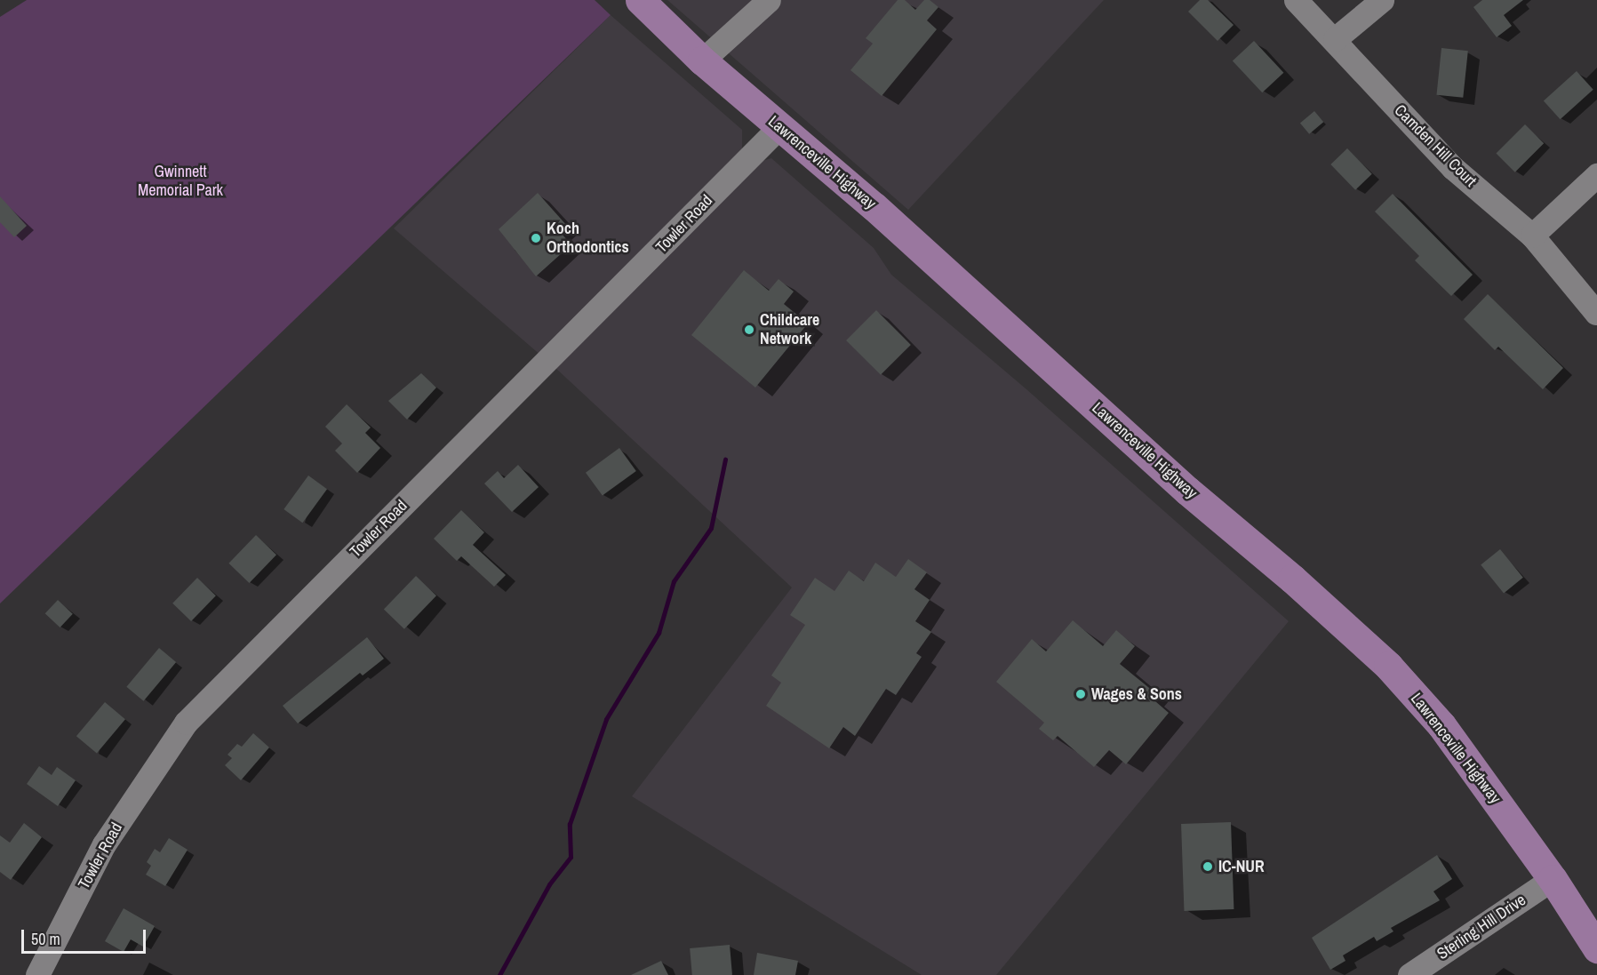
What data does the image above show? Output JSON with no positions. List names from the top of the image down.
{
  "streets": {
    "main road": ["Lawrenceville Highway"],
    "street": ["Camden Hill Court", "Towler Road", "Sterling Hill Drive"]
  },
  "crossings": [
    ["Lawrenceville Highway", "Towler Road"],
    ["Lawrenceville Highway", "Sterling Hill Drive"]
  ],
  "parks": ["Gwinnett Memorial Park"],
  "places": [
    "Koch Orthodontics",
    "Childcare Network",
    "Wages & Sons",
    "IC-NUR"
  ],
  "scale_bar": "50 m"
}
